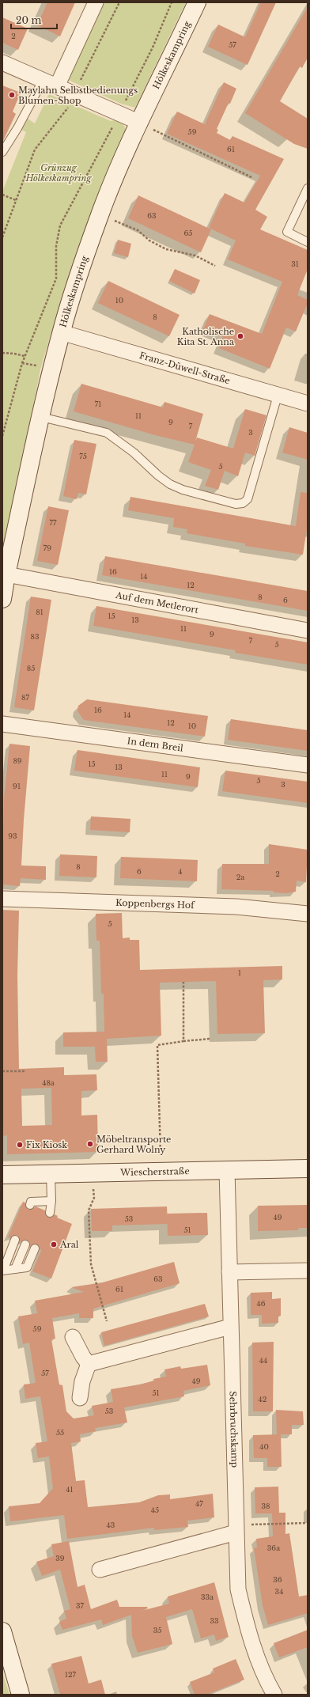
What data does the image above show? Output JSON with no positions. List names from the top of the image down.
{
  "streets": {
    "street": [
      "Hölkeskampring",
      "Franz-Düwell-Straße",
      "Auf dem Metlerort",
      "In dem Breil",
      "Koppenbergs Hof",
      "Wiescherstraße",
      "Sehrbruchskamp"
    ]
  },
  "crossings": [
    ["Hölkeskampring", "Franz-Düwell-Straße"],
    ["Hölkeskampring", "Auf dem Metlerort"],
    ["Wiescherstraße", "Sehrbruchskamp"]
  ],
  "parks": ["Grünzug Hölkeskampring"],
  "places": [
    "Maylahn Selbstbedienungs Blumen-Shop",
    "Katholische Kita St. Anna",
    "Möbeltransporte Gerhard Wolny",
    "Fix Kiosk",
    "Aral"
  ],
  "house_numbers": [
    "2",
    "57",
    "59",
    "61",
    "63",
    "65",
    "31",
    "10",
    "8",
    "71",
    "11",
    "9",
    "7",
    "3",
    "75",
    "5",
    "77",
    "79",
    "16",
    "14",
    "12",
    "8",
    "6",
    "81",
    "15",
    "13",
    "11",
    "9",
    "83",
    "7",
    "5",
    "85",
    "87",
    "16",
    "14",
    "12",
    "10",
    "89",
    "15",
    "13",
    "11",
    "9",
    "5",
    "3",
    "91",
    "93",
    "8",
    "6",
    "4",
    "2",
    "2a",
    "5",
    "1",
    "48a",
    "49",
    "53",
    "51",
    "63",
    "61",
    "46",
    "59",
    "44",
    "57",
    "49",
    "51",
    "42",
    "53",
    "55",
    "40",
    "41",
    "47",
    "38",
    "45",
    "43",
    "36a",
    "39",
    "36",
    "34",
    "33a",
    "37",
    "33",
    "35",
    "127"
  ],
  "scale_bar": "20 m"
}
